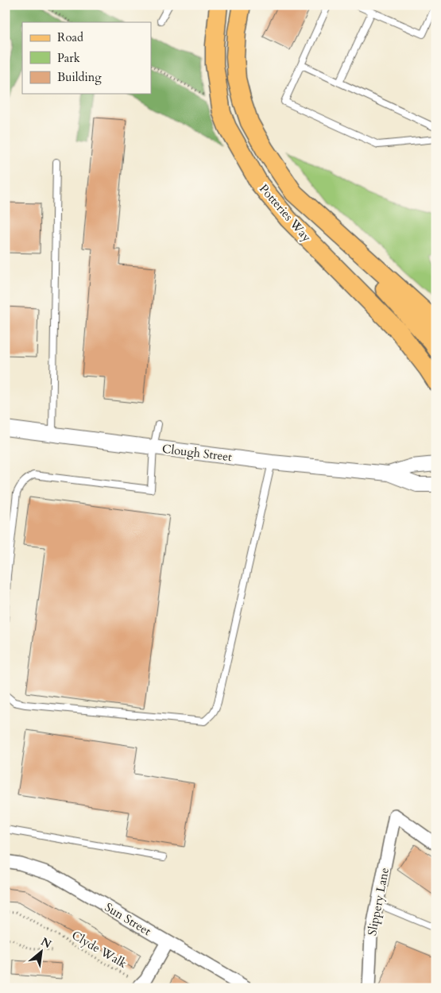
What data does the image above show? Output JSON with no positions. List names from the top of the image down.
{
  "streets": {
    "main road": ["Potteries Way"],
    "street": ["Clough Street", "Slippery Lane", "Sun Street"],
    "path": ["Clyde Walk"]
  },
  "legend": ["Road", "Park", "Building"],
  "north": "top right"
}
